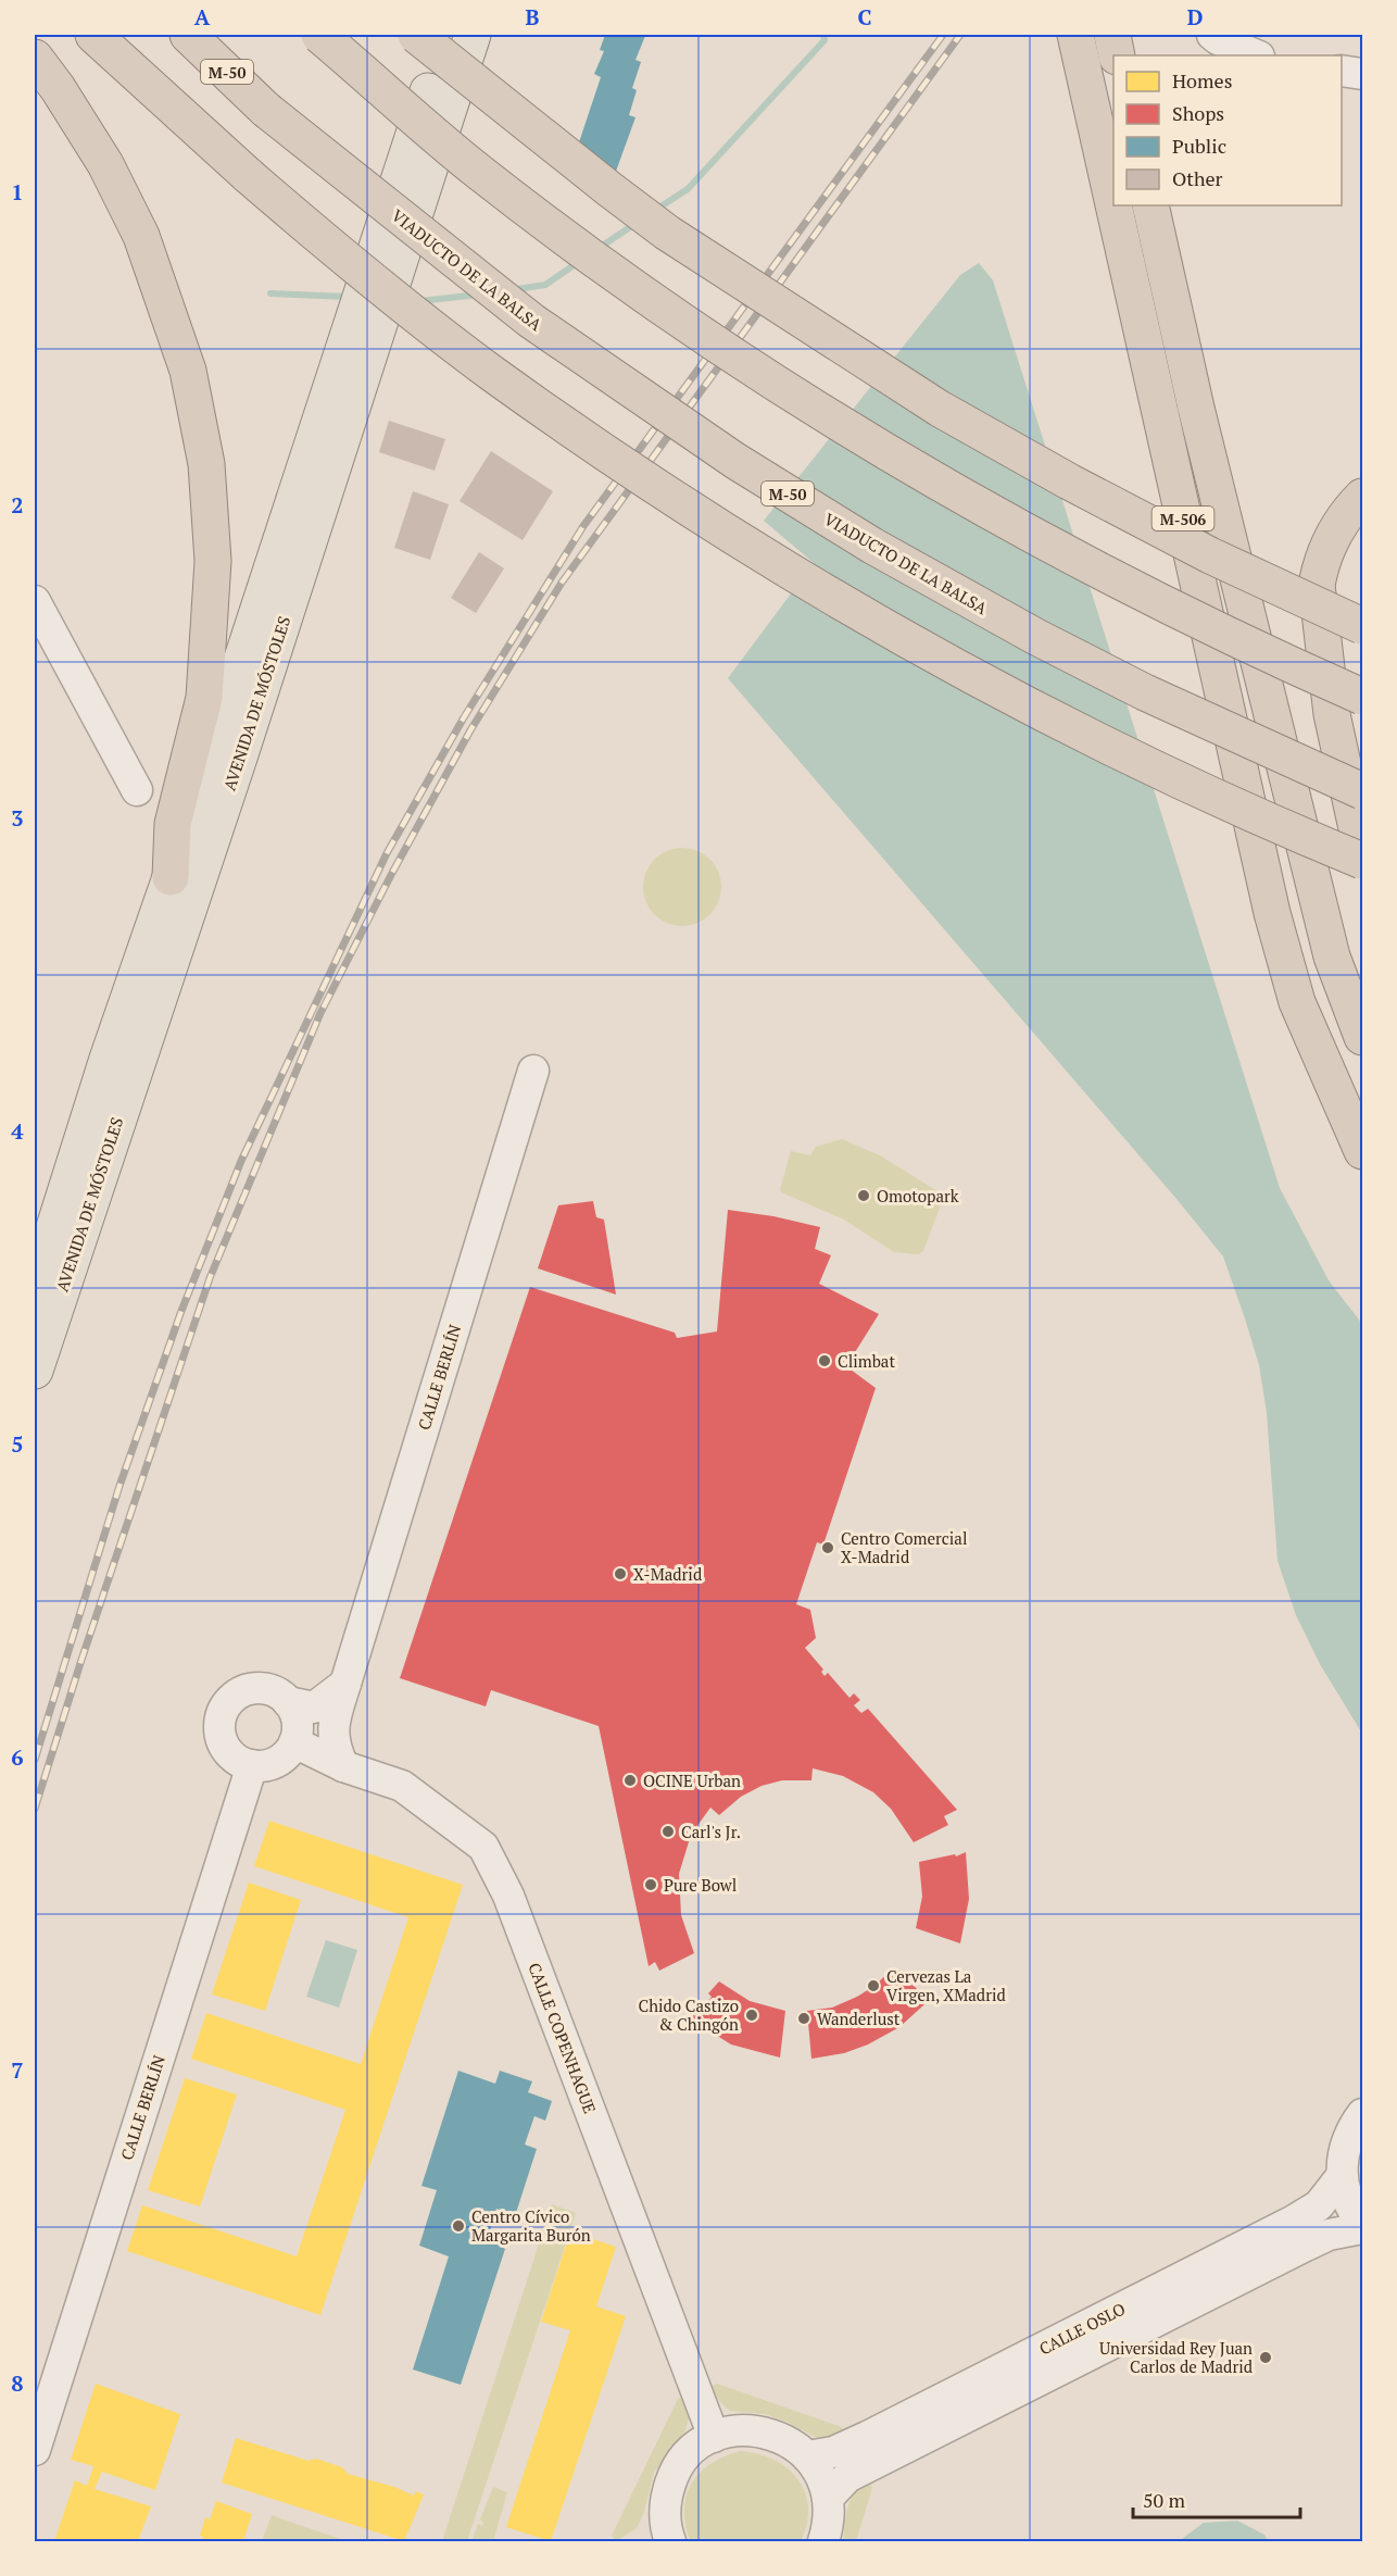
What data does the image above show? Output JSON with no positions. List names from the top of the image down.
{
  "streets": {
    "highway": ["M-50", "VIADUCTO DE LA BALSA", "M-506"],
    "main road": ["AVENIDA DE MÓSTOLES"],
    "street": ["CALLE BERLÍN", "CALLE COPENHAGUE", "CALLE OSLO"]
  },
  "crossings": [
    ["CALLE BERLÍN", "CALLE COPENHAGUE"]
  ],
  "places": [
    "Omotopark",
    "Climbat",
    "Centro Comercial X-Madrid",
    "X-Madrid",
    "OCINE Urban",
    "Carl's Jr.",
    "Pure Bowl",
    "Cervezas La Virgen, XMadrid",
    "Chido Castizo & Chingón",
    "Wanderlust",
    "Centro Cívico Margarita Burón",
    "Universidad Rey Juan Carlos de Madrid"
  ],
  "legend": [
    "Homes",
    "Shops",
    "Public",
    "Other"
  ],
  "scale_bar": "50 m",
  "grid": {
    "columns": [
      "A",
      "B",
      "C",
      "D"
    ],
    "rows": [
      "1",
      "2",
      "3",
      "4",
      "5",
      "6",
      "7",
      "8"
    ]
  }
}
